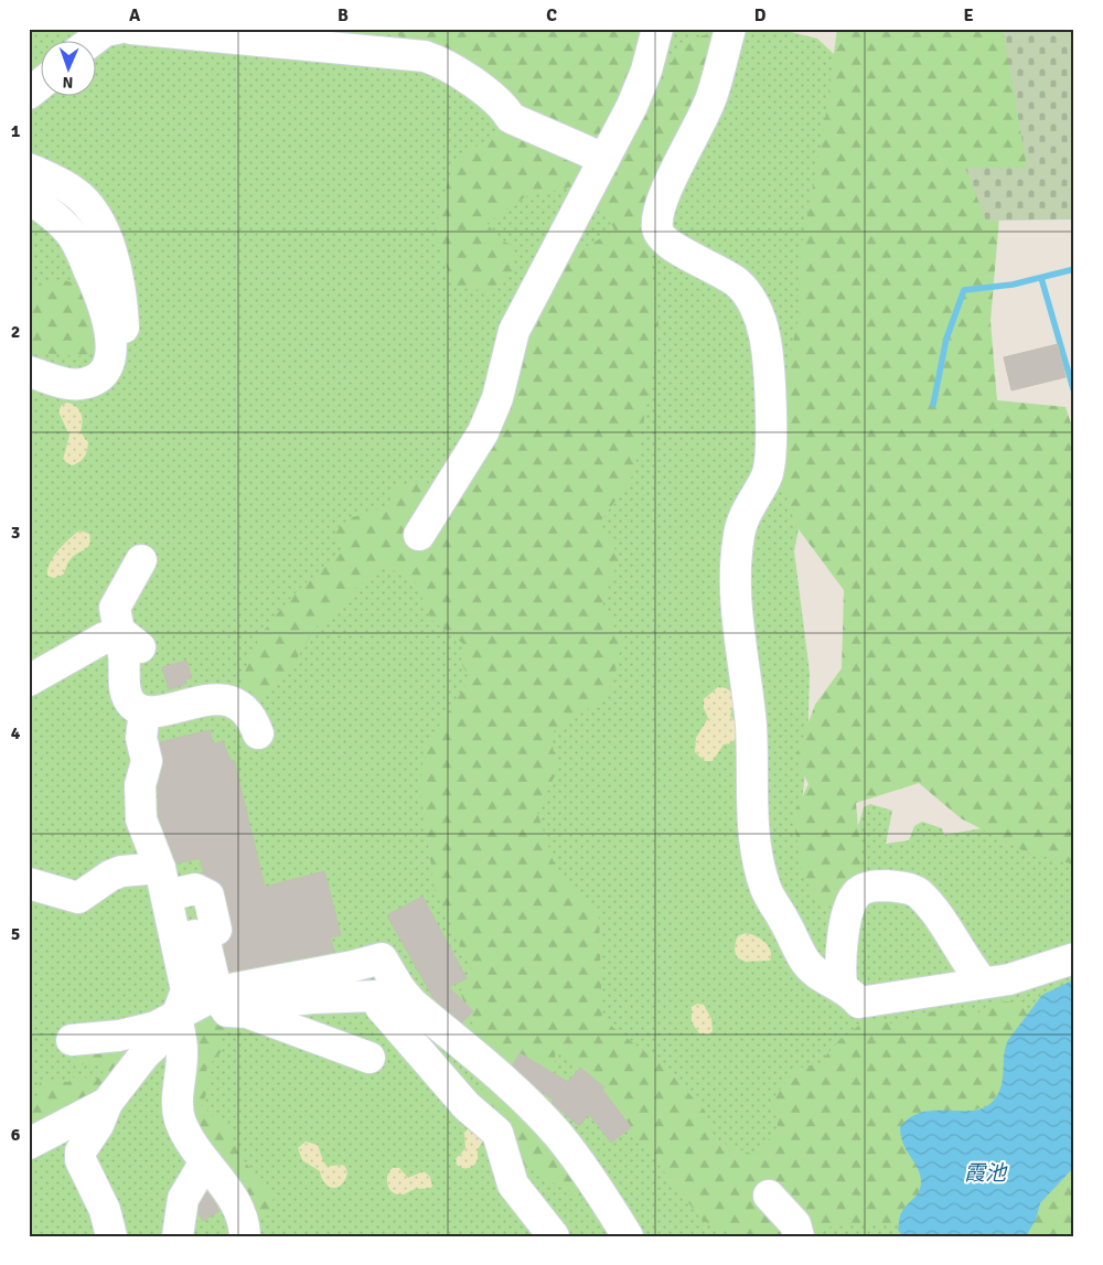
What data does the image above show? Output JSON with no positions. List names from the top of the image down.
{
  "water": ["霞池"],
  "north": "bottom",
  "grid": {
    "columns": [
      "A",
      "B",
      "C",
      "D",
      "E"
    ],
    "rows": [
      "1",
      "2",
      "3",
      "4",
      "5",
      "6"
    ]
  }
}
